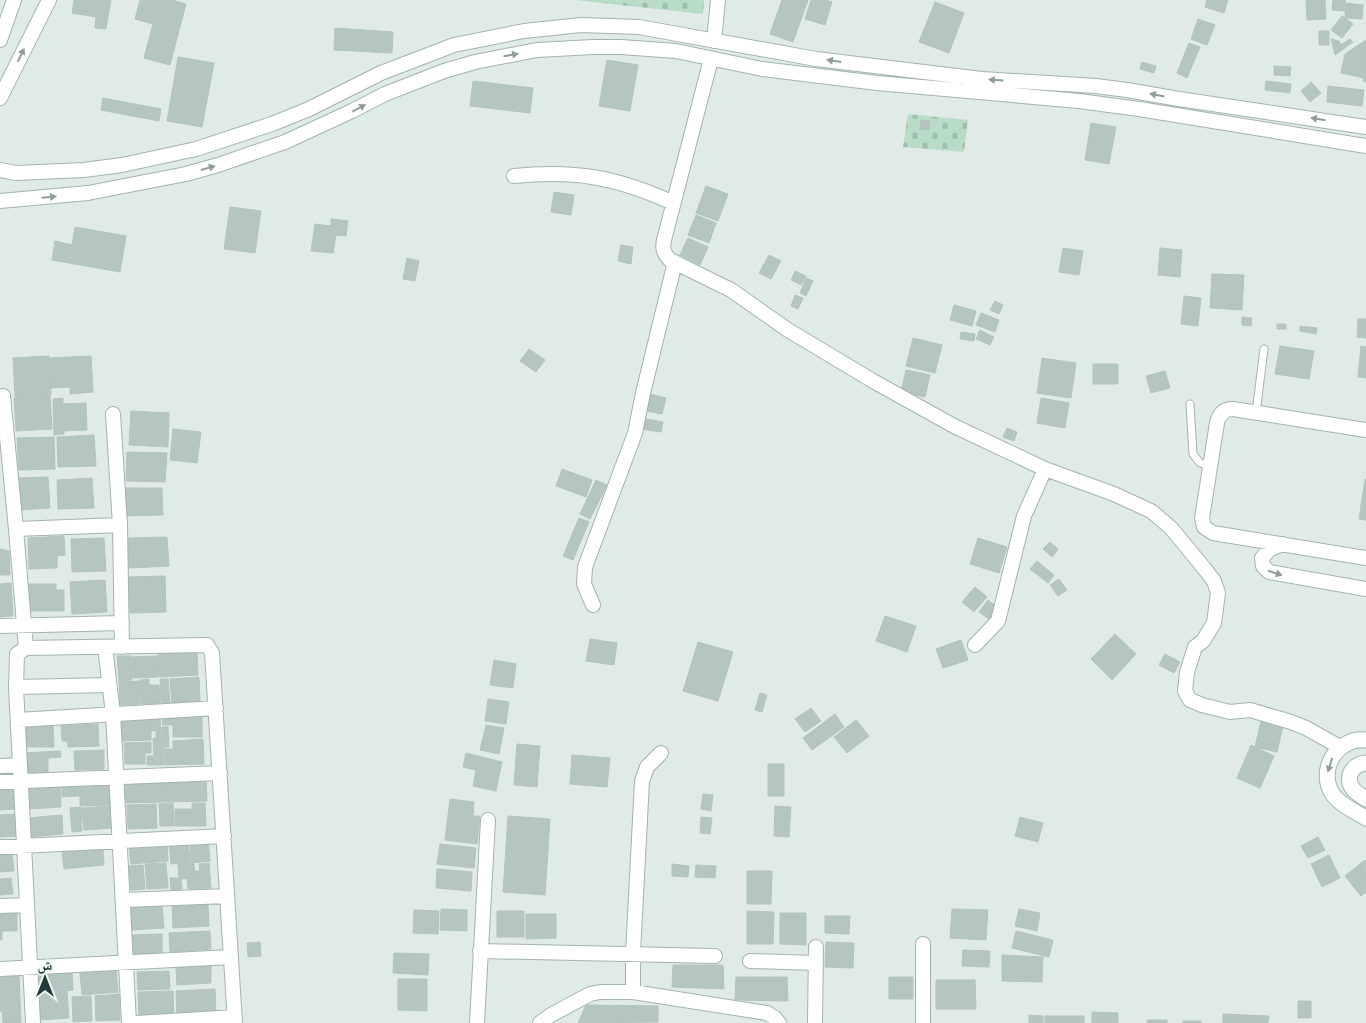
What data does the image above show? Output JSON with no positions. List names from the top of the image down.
{
  "north": "top"
}
